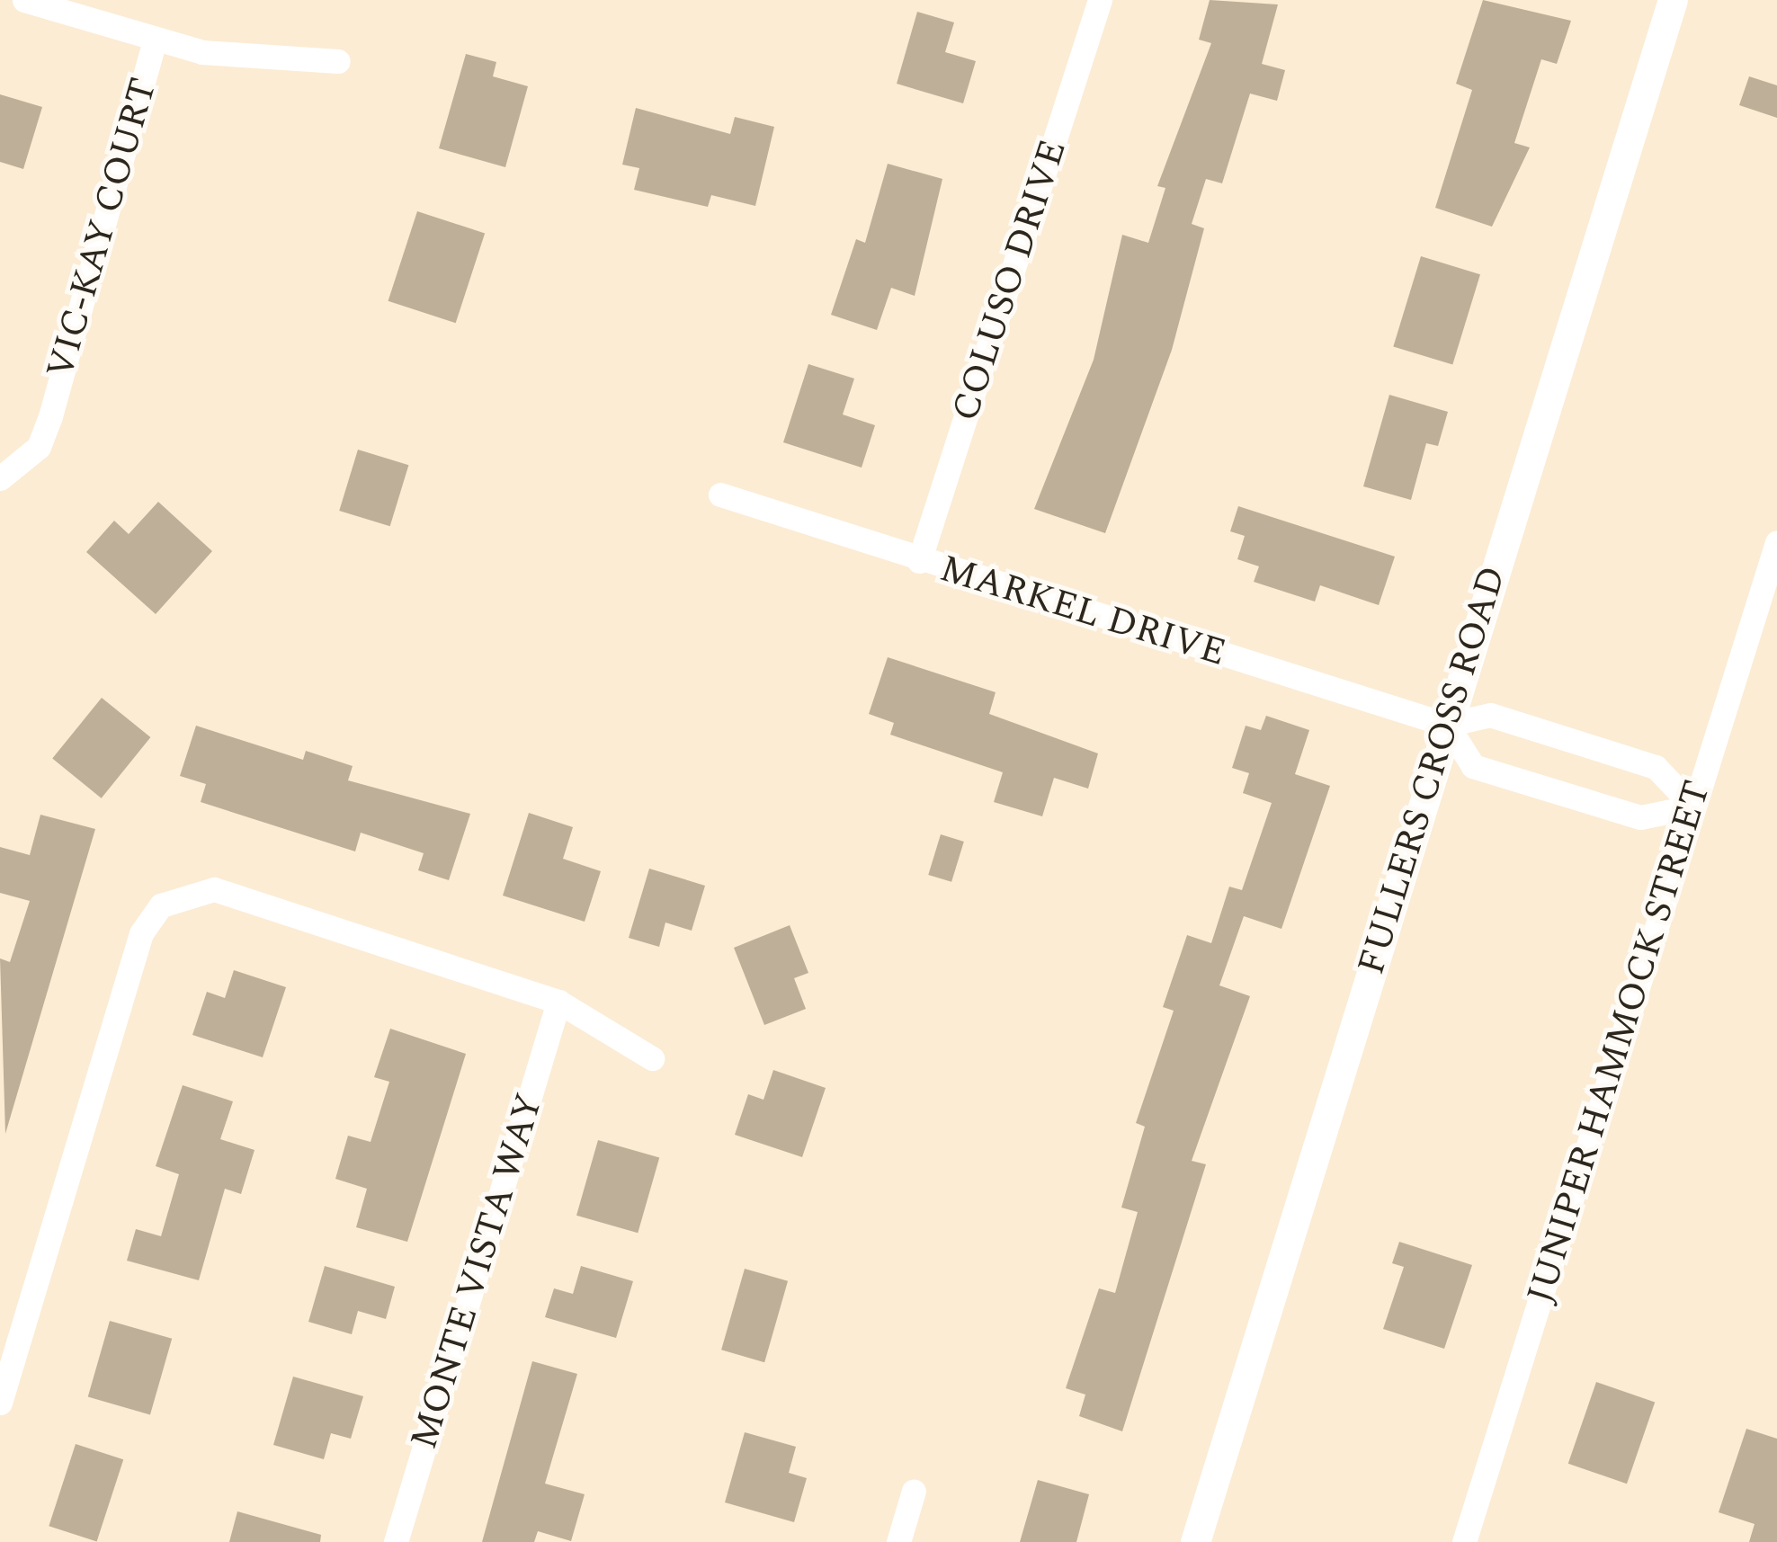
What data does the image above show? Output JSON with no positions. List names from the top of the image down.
{
  "streets": {
    "street": [
      "VIC-KAY COURT",
      "COLUSO DRIVE",
      "MARKEL DRIVE",
      "FULLERS CROSS ROAD",
      "JUNIPER HAMMOCK STREET",
      "MONTE VISTA WAY"
    ]
  },
  "crossings": [
    ["COLUSO DRIVE", "MARKEL DRIVE"],
    ["MARKEL DRIVE", "FULLERS CROSS ROAD"]
  ]
}
